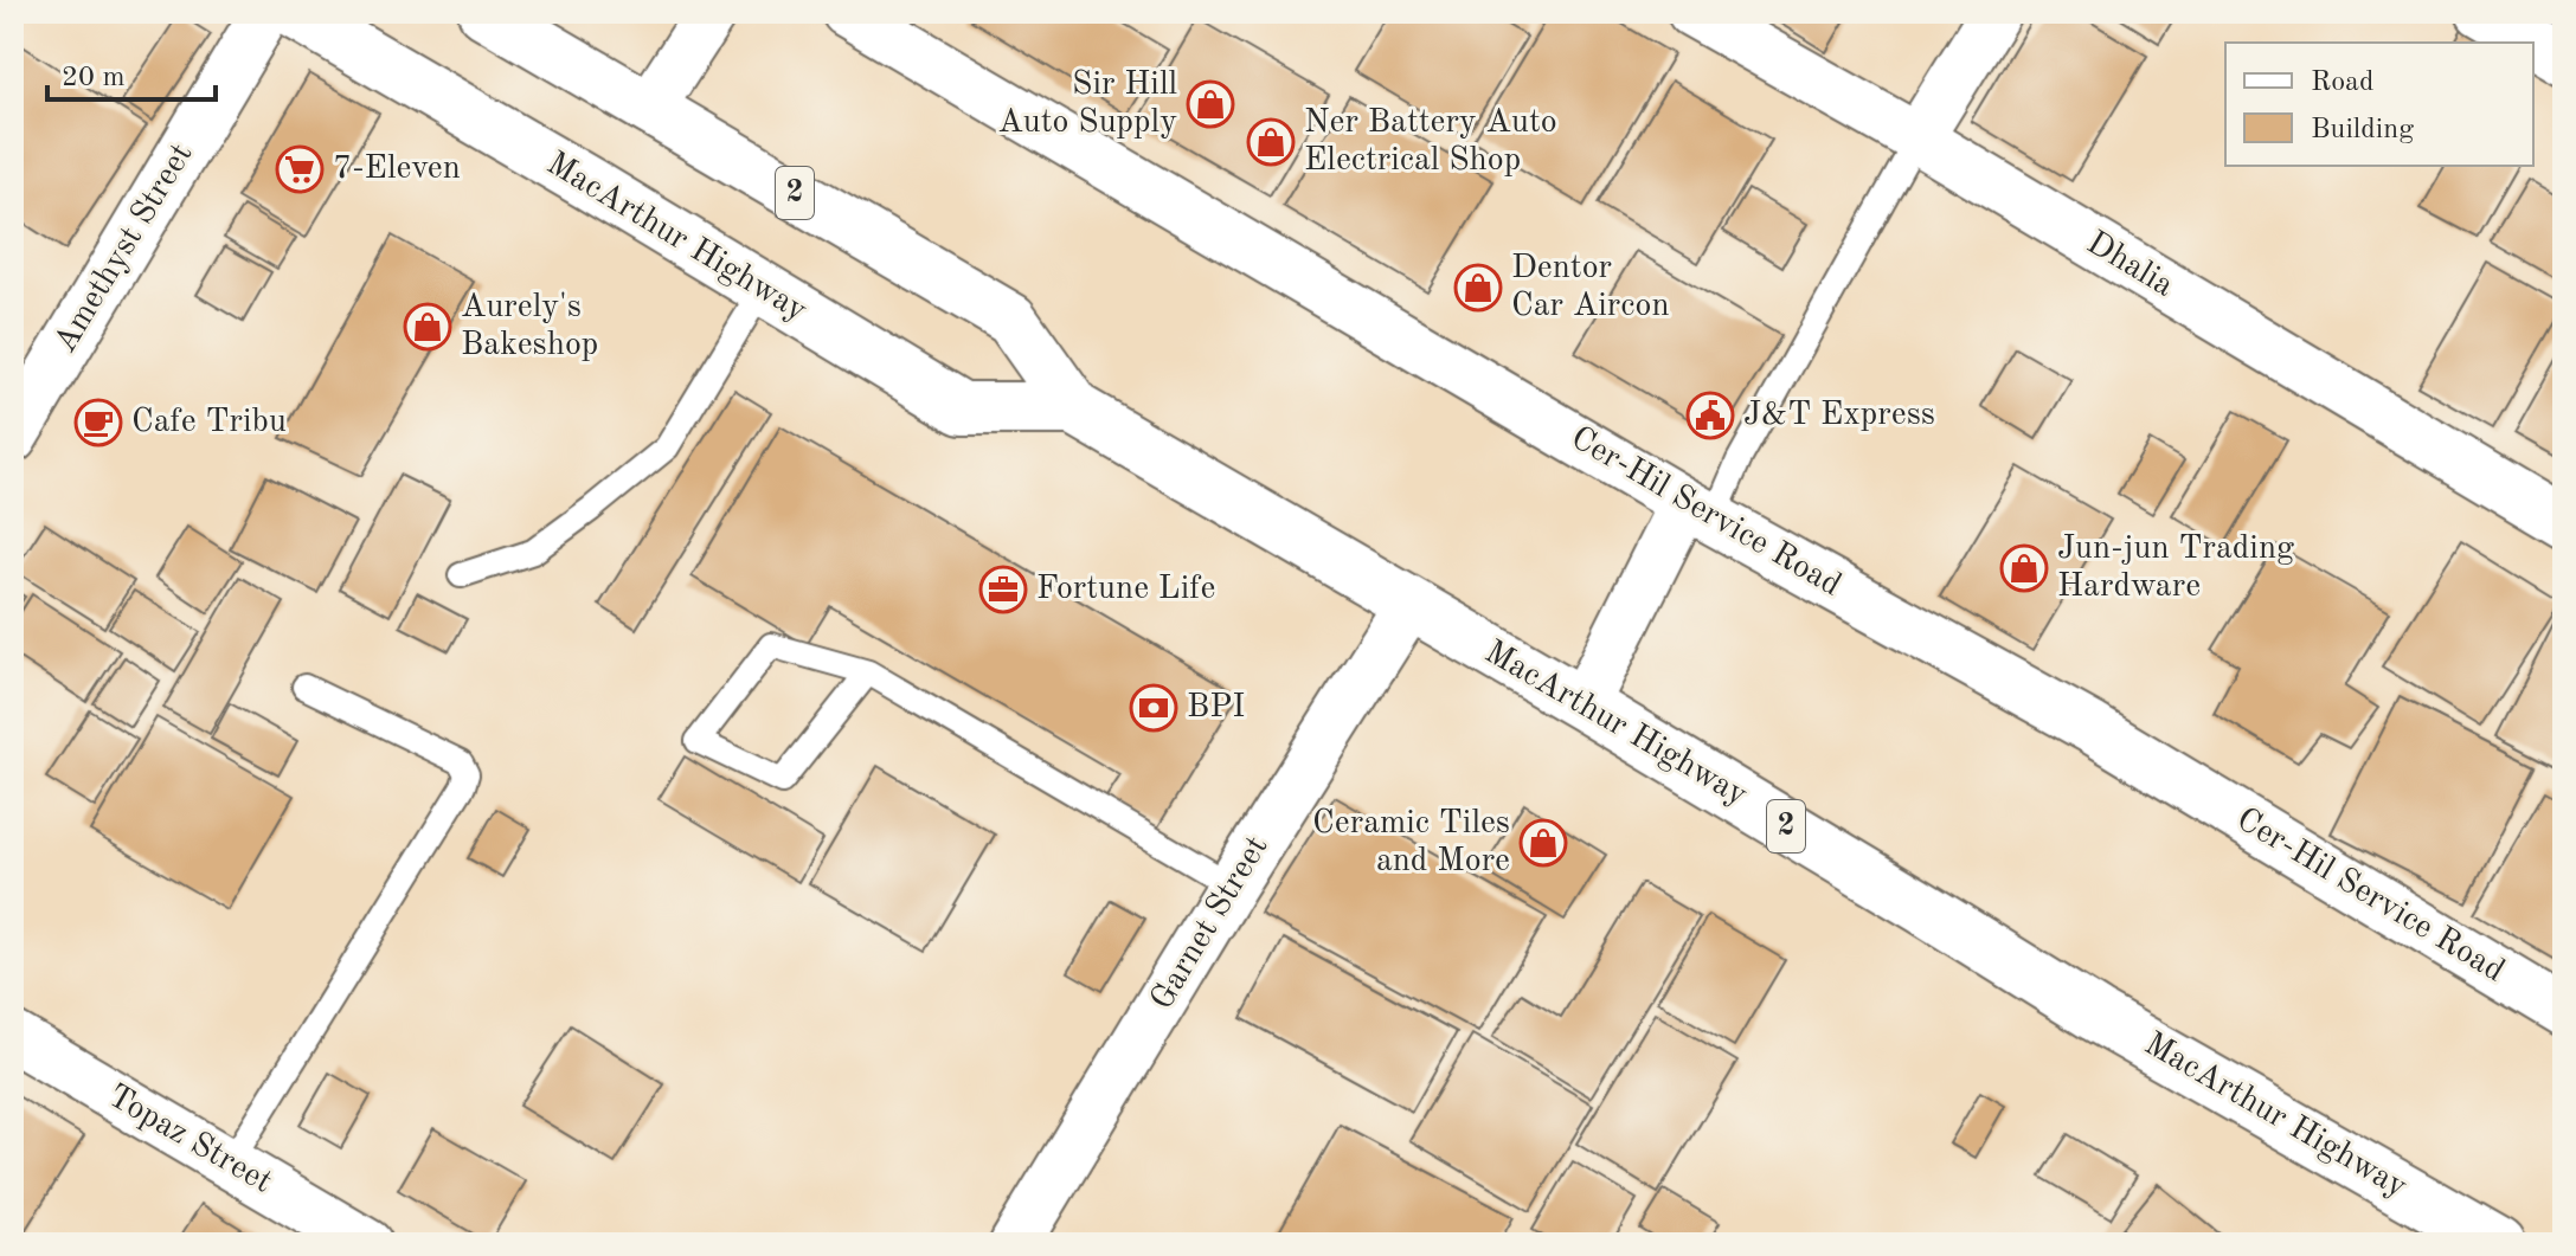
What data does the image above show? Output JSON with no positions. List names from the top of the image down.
{
  "streets": {
    "highway": ["2", "MacArthur Highway"],
    "street": [
      "Amethyst Street",
      "Dhalia",
      "Cer-Hil Service Road",
      "Garnet Street",
      "Topaz Street"
    ]
  },
  "crossings": [
    ["MacArthur Highway", "Garnet Street"]
  ],
  "places": {
    "shop": [
      "Sir Hill Auto Supply",
      "Ner Battery Auto Electrical Shop",
      "Dentor Car Aircon",
      "Aurely's Bakeshop",
      "Jun-jun Trading Hardware",
      "Ceramic Tiles and More"
    ],
    "supermarket": ["7-Eleven"],
    "public building": ["J&T Express"],
    "cafe": ["Cafe Tribu"],
    "office": ["Fortune Life"],
    "bank": ["BPI"]
  },
  "legend": ["Road", "Building"],
  "scale_bar": "20 m"
}
